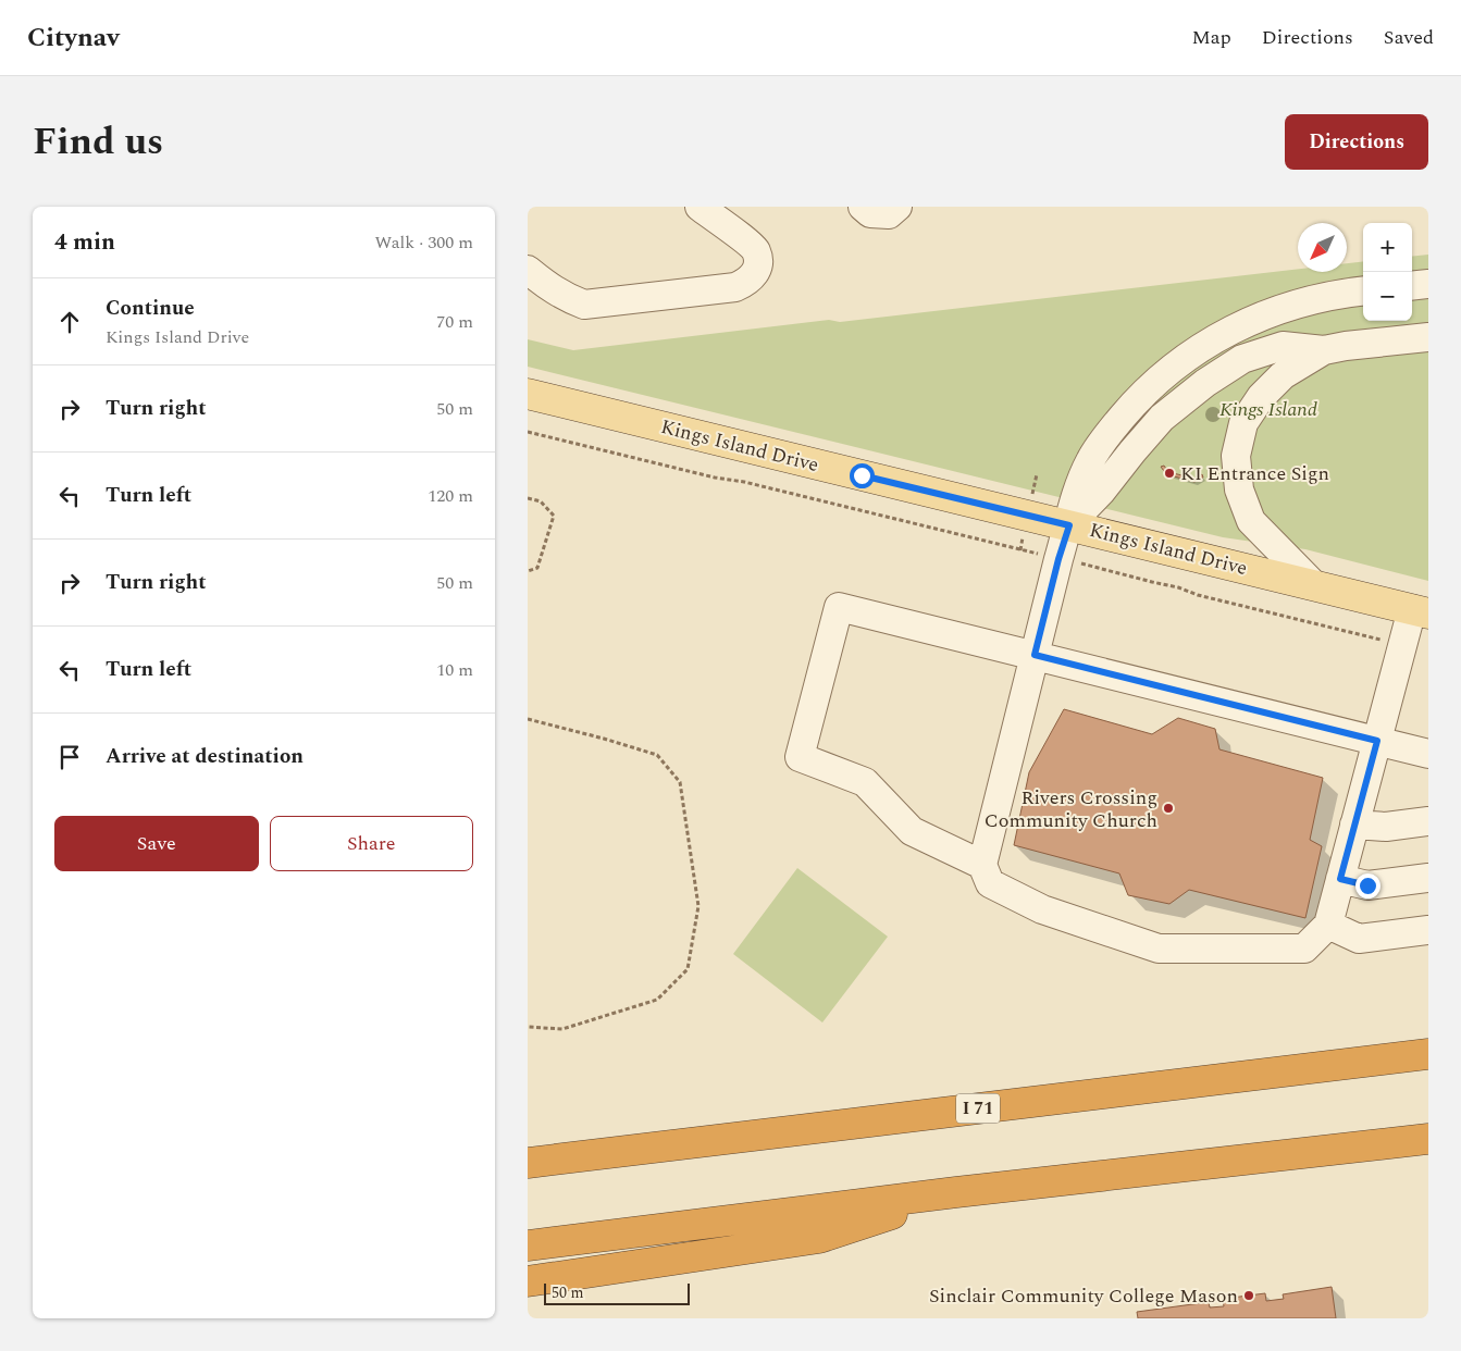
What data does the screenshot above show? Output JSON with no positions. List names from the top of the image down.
{
  "streets": {
    "highway": ["I 71"],
    "main road": ["Kings Island Drive"]
  },
  "parks": ["Kings Island"],
  "places": ["KI Entrance Sign", "Rivers Crossing Community Church", "Sinclair Community College Mason"],
  "scale_bar": "50 m",
  "north": "bottom left",
  "page": {
    "header": "Citynav",
    "nav": ["Map", "Directions", "Saved"],
    "title": "Find us",
    "buttons": [
      "Directions",
      ["Save", "Share"]
    ],
    "heading": ["4 min", "Walk · 300 m"],
    "map_buttons": ["+", "−"],
    "list": [
      ["Continue", "Kings Island Drive", "70 m"],
      ["Turn right", "50 m"],
      ["Turn left", "120 m"],
      ["Turn right", "50 m"],
      ["Turn left", "10 m"],
      "Arrive at destination"
    ],
    "scale": "50 m"
  }
}
